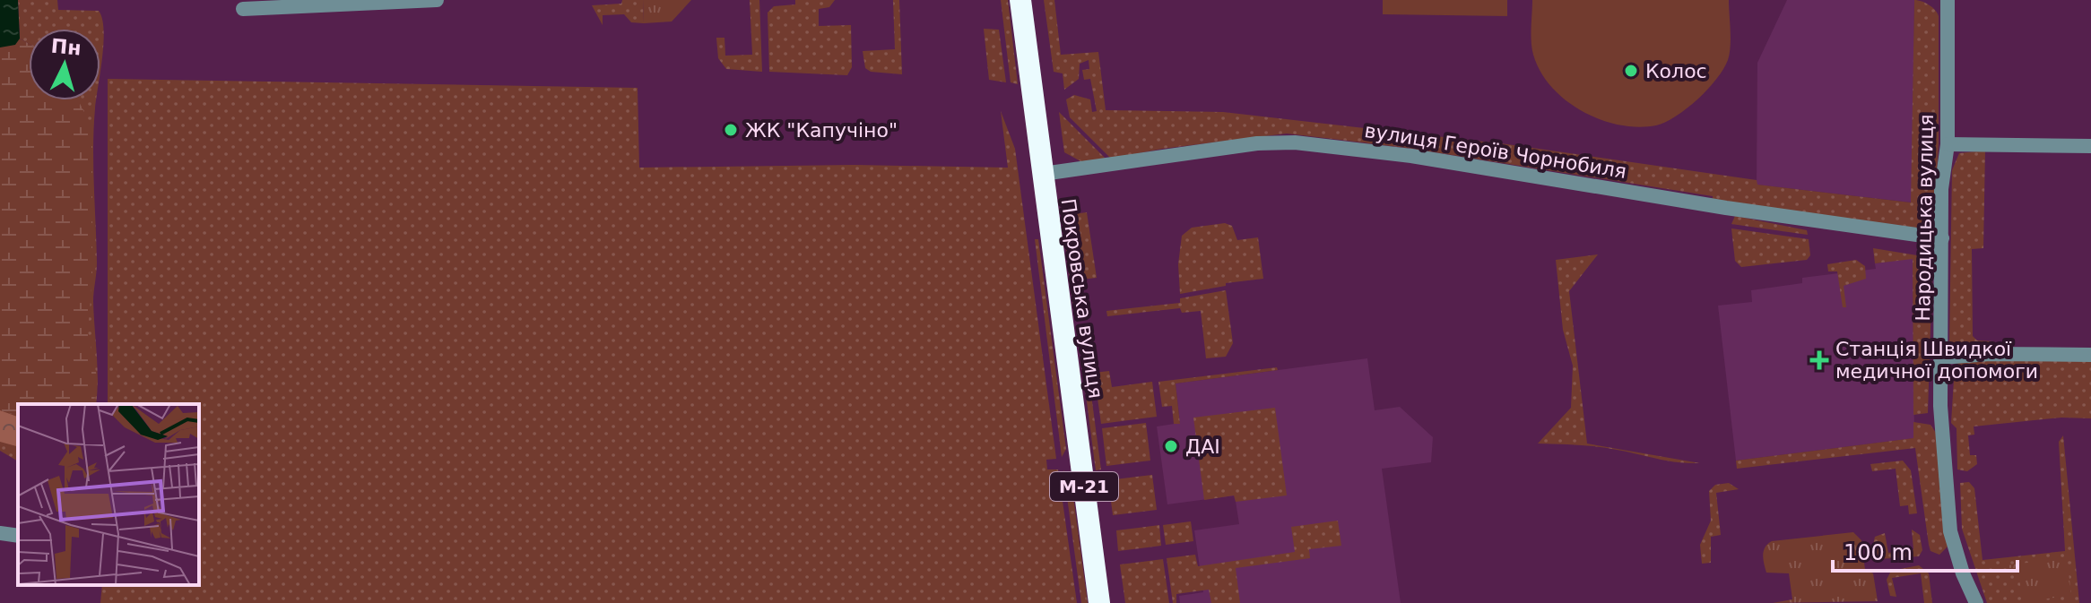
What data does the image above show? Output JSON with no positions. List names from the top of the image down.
{
  "streets": {
    "highway": ["Покровська вулиця", "М-21"],
    "street": ["вулиця Героїв Чорнобиля", "Народицька вулиця"]
  },
  "crossings": [
    ["вулиця Героїв Чорнобиля", "Народицька вулиця"],
    ["вулиця Героїв Чорнобиля", "Покровська вулиця"]
  ],
  "places": {
    "other": ["Колос", "ЖК \"Капучіно\"", "ДАІ"],
    "health": ["Станція Швидкої медичної допомоги"]
  },
  "scale_bar": "100 m",
  "north": "top"
}
